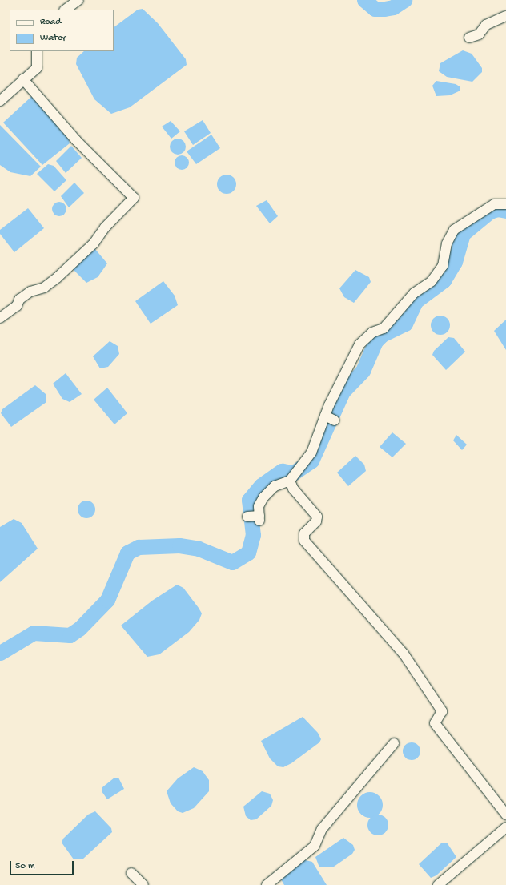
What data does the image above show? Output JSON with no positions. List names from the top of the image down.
{
  "legend": ["Road", "Water"],
  "scale_bar": "50 m"
}
